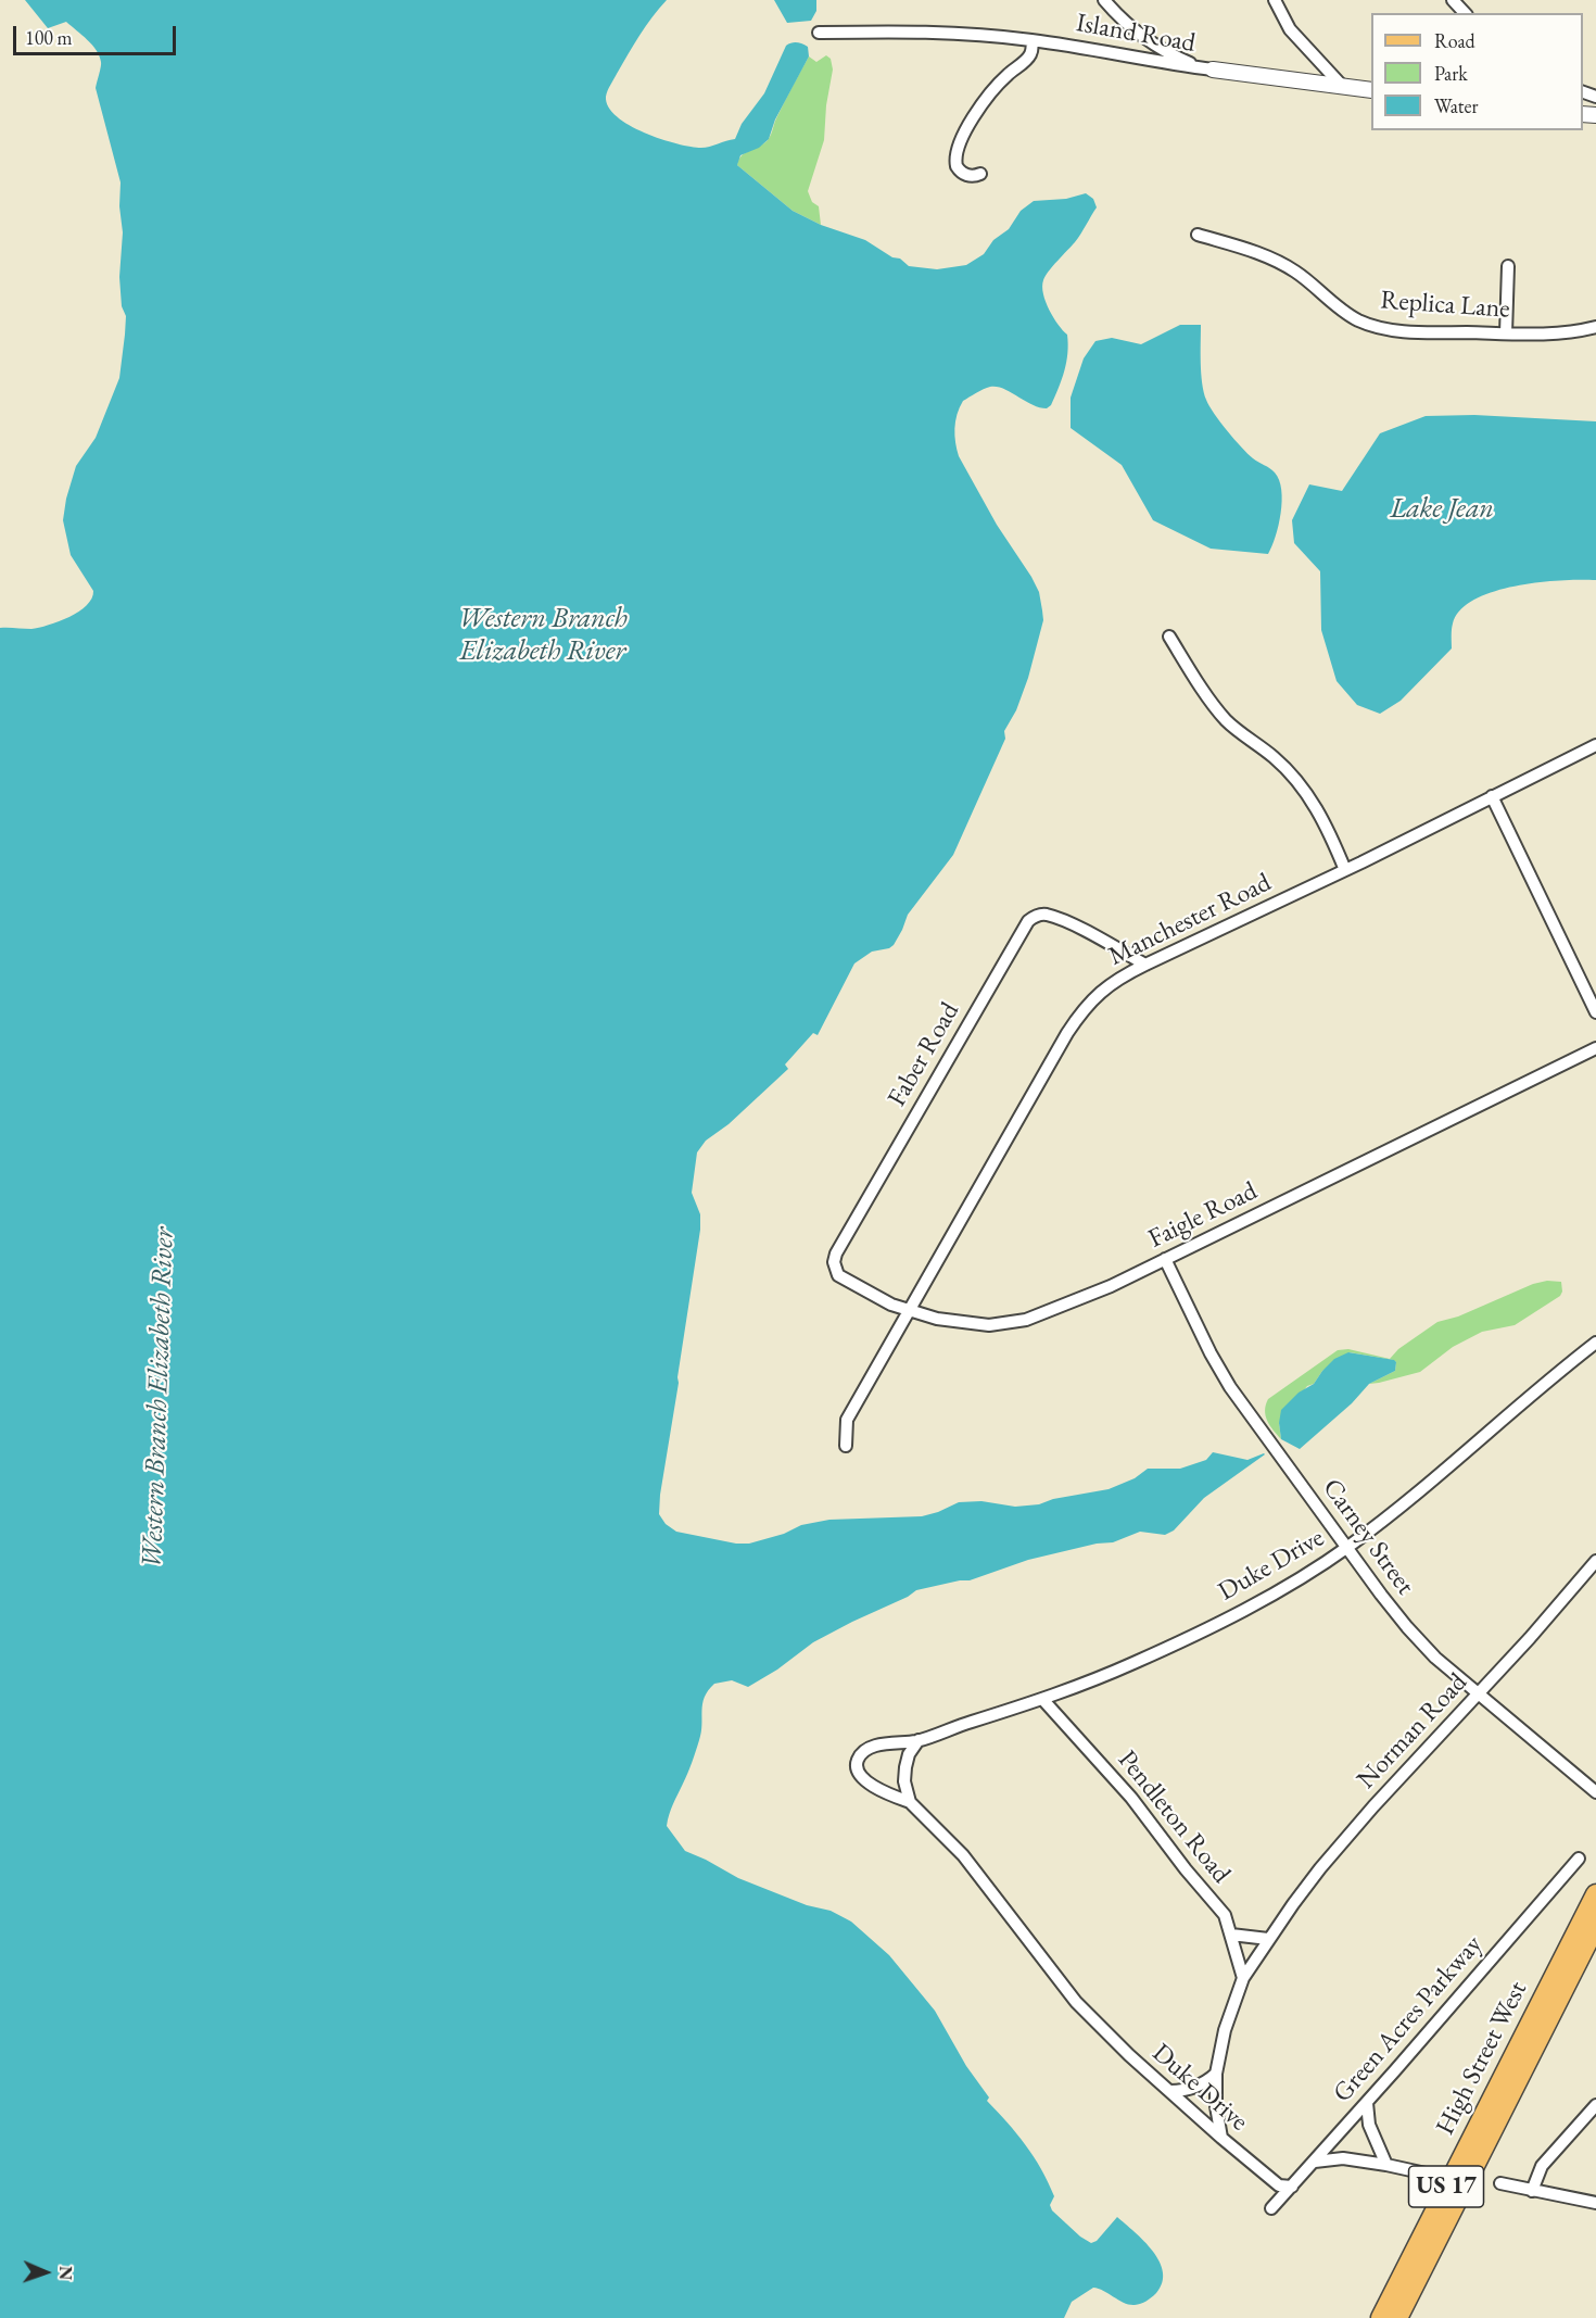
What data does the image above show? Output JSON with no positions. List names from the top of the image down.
{
  "streets": {
    "main road": ["High Street West", "US 17"],
    "street": [
      "Island Road",
      "Replica Lane",
      "Manchester Road",
      "Faber Road",
      "Faigle Road",
      "Carney Street",
      "Duke Drive",
      "Norman Road",
      "Pendleton Road",
      "Green Acres Parkway"
    ]
  },
  "crossings": [
    ["Manchester Road", "Faber Road"],
    ["Manchester Road", "Faigle Road"],
    ["Faber Road", "Faigle Road"],
    ["Faigle Road", "Carney Street"],
    ["Carney Street", "Duke Drive"],
    ["Carney Street", "Norman Road"],
    ["Duke Drive", "Norman Road"],
    ["Duke Drive", "Pendleton Road"],
    ["Duke Drive", "Green Acres Parkway"],
    ["Norman Road", "Pendleton Road"]
  ],
  "water": ["Lake Jean", "Western Branch Elizabeth River"],
  "legend": ["Road", "Park", "Water"],
  "scale_bar": "100 m",
  "north": "right"
}
